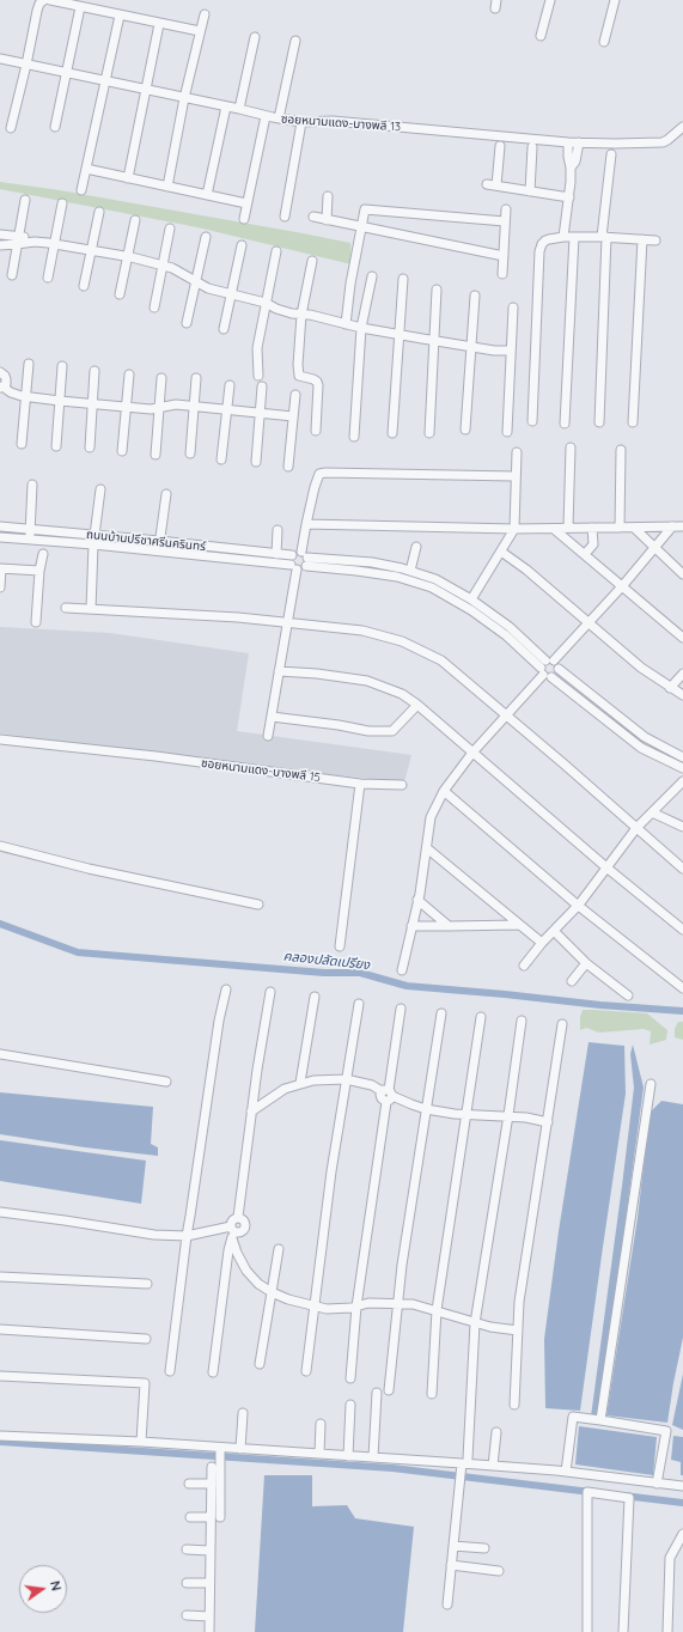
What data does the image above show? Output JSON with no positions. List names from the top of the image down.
{
  "streets": {
    "street": ["ซอยหนามแดง-บางพลี 13", "ถนนบ้านปรีชาศรีนครินทร์", "ซอยหนามแดง-บางพลี 15"]
  },
  "water": ["คลองปลัดเปรียง"],
  "north": "right"
}
